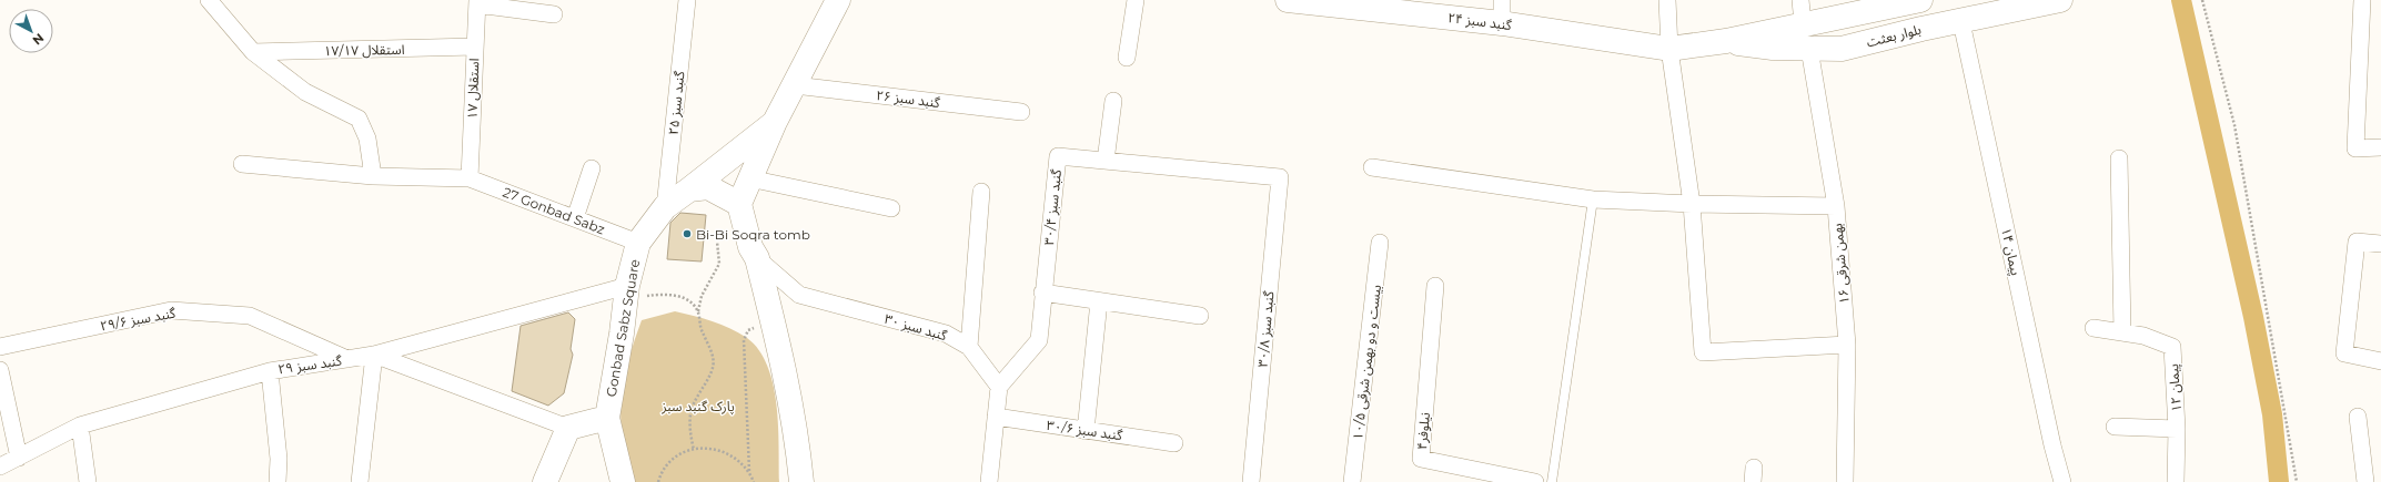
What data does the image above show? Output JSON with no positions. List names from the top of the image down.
{
  "streets": {
    "street": [
      "گنبد سبز ۲۴",
      "بلوار بعثت",
      "استقلال ۱۷/۱۷",
      "استقلال ۱۷",
      "گنبد سبز ۲۶",
      "گنبد سبز ۲۵",
      "گنبد سبز ۳۰/۴",
      "27 Gonbad Sabz",
      "پیمان ۱۴",
      "بهمن شرقی ۱۶",
      "گنبد سبز ۲۹/۶",
      "گنبد سبز ۳۰",
      "Gonbad Sabz Square",
      "گنبد سبز ۳۰/۸",
      "بیست و دو بهمن شرقی ۱۰/۵",
      "گنبد سبز ۲۹",
      "پیمان ۱۲",
      "گنبد سبز ۳۰/۶",
      "نیلوفر۴"
    ]
  },
  "crossings": [
    ["گنبد سبز ۲۴", "بلوار بعثت"],
    ["بلوار بعثت", "پیمان ۱۴"],
    ["بلوار بعثت", "بهمن شرقی ۱۶"],
    ["استقلال ۱۷/۱۷", "استقلال ۱۷"],
    ["استقلال ۱۷", "27 Gonbad Sabz"],
    ["گنبد سبز ۲۵", "Gonbad Sabz Square"],
    ["گنبد سبز ۳۰/۴", "گنبد سبز ۳۰"],
    ["گنبد سبز ۳۰/۴", "گنبد سبز ۳۰/۸"],
    ["27 Gonbad Sabz", "Gonbad Sabz Square"],
    ["گنبد سبز ۲۹/۶", "گنبد سبز ۲۹"],
    ["Gonbad Sabz Square", "گنبد سبز ۲۹"]
  ],
  "parks": ["پارک گنبد سبز"],
  "places": ["Bi-Bi Soqra tomb"],
  "north": "bottom right"
}
